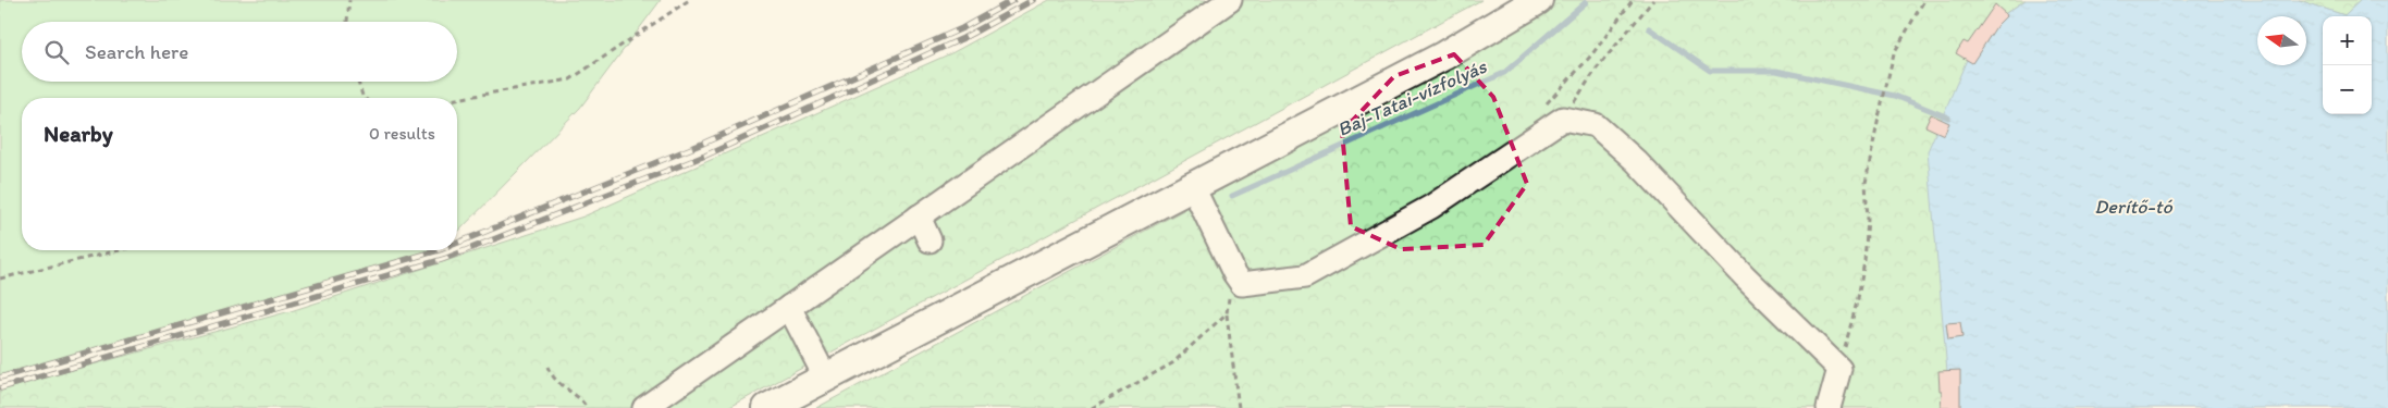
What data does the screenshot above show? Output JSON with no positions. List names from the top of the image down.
{
  "water": ["Baj-Tatai-vízfolyás", "Derítő-tó"],
  "north": "left",
  "page": {
    "map_buttons": ["+", "−"],
    "search": "Search here",
    "heading": ["Nearby", "0 results"]
  }
}
